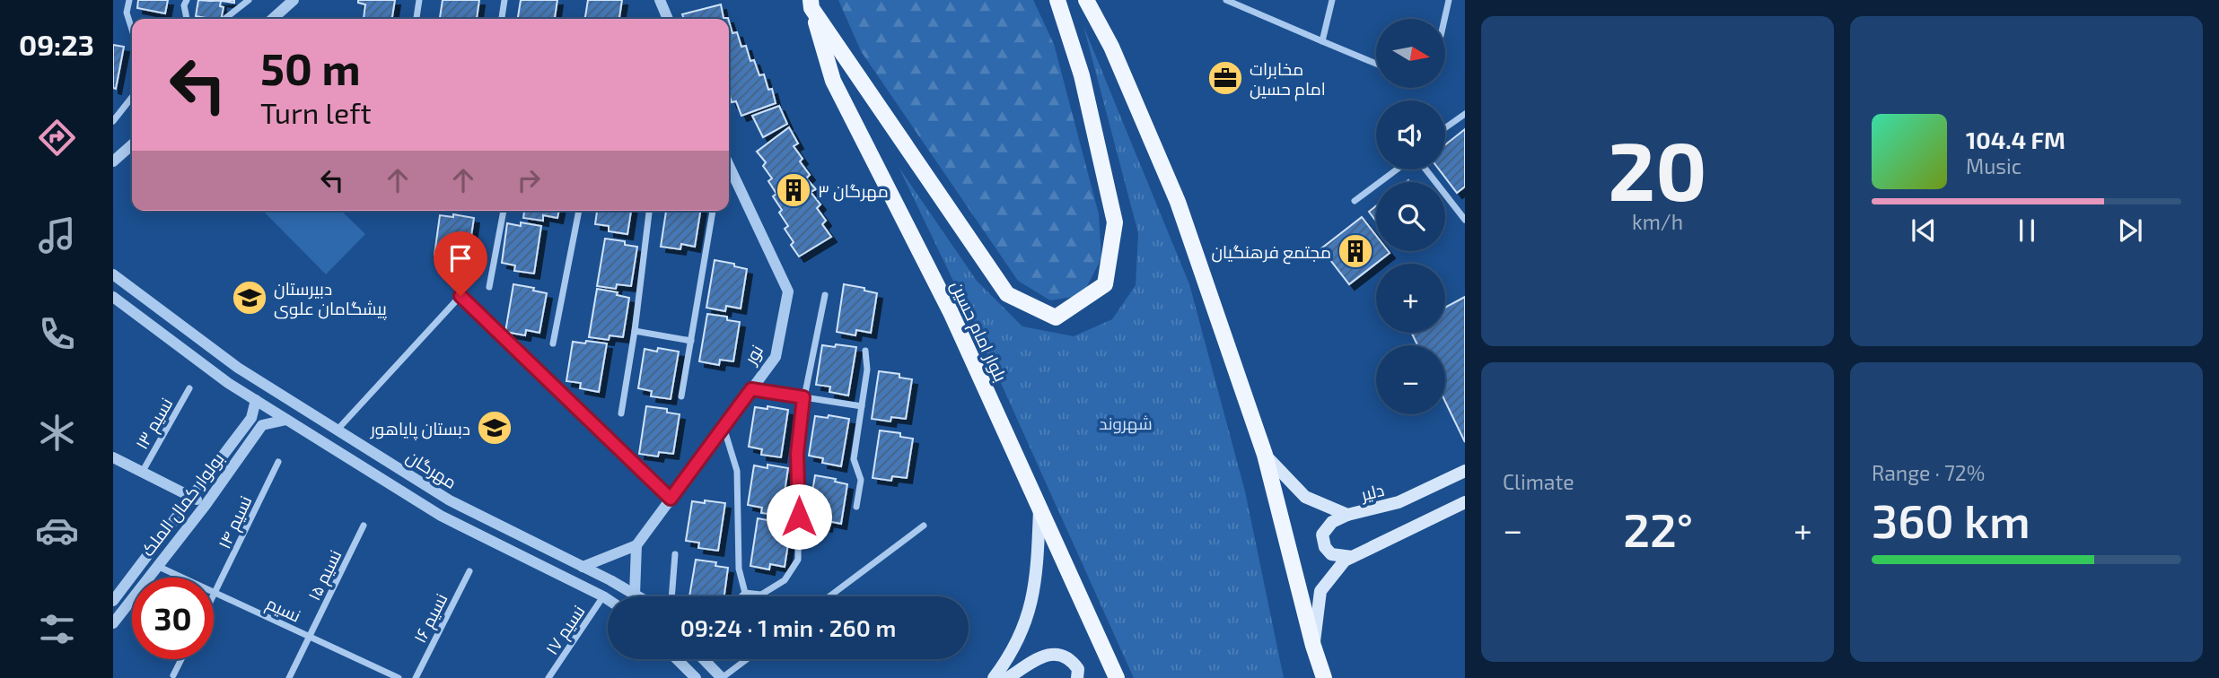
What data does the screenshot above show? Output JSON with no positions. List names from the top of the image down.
{
  "streets": {
    "main road": ["بلوار امام حسین", "دلیر"],
    "street": [
      "نور",
      "نسیم ۱۳",
      "مهرگان",
      "بولوار کمال الملک",
      "نسیم ۱۴",
      "نسیم ۱۵",
      "نسیم",
      "نسیم ۱۶",
      "نسیم ۱۷"
    ]
  },
  "crossings": [
    ["مهرگان", "بولوار کمال الملک"],
    ["مهرگان", "نسیم ۱۷"],
    ["بولوار کمال الملک", "نسیم"],
    ["نسیم ۱۴", "نسیم"],
    ["نسیم ۱۵", "نسیم"]
  ],
  "parks": ["شهروند"],
  "places": {
    "office": ["مخابرات امام حسین"],
    "building": ["مهرگان ۳", "مجتمع فرهنگیان"],
    "school or university": ["دبیرستان پیشگامان علوی", "دبستان پایاهور"]
  },
  "north": "right",
  "page": {
    "tabs": "09:23",
    "tile": [
      ["20", "km/h"],
      "Climate",
      ["Range · 72%", "360 km"]
    ],
    "map_buttons": ["+", "−"],
    "turn": ["50 m", "Turn left"],
    "song": ["104.4 FM", "Music"],
    "heat": ["−", "22°", "+"],
    "limit": "30",
    "trip": "09:24 · 1 min · 260 m"
  }
}
